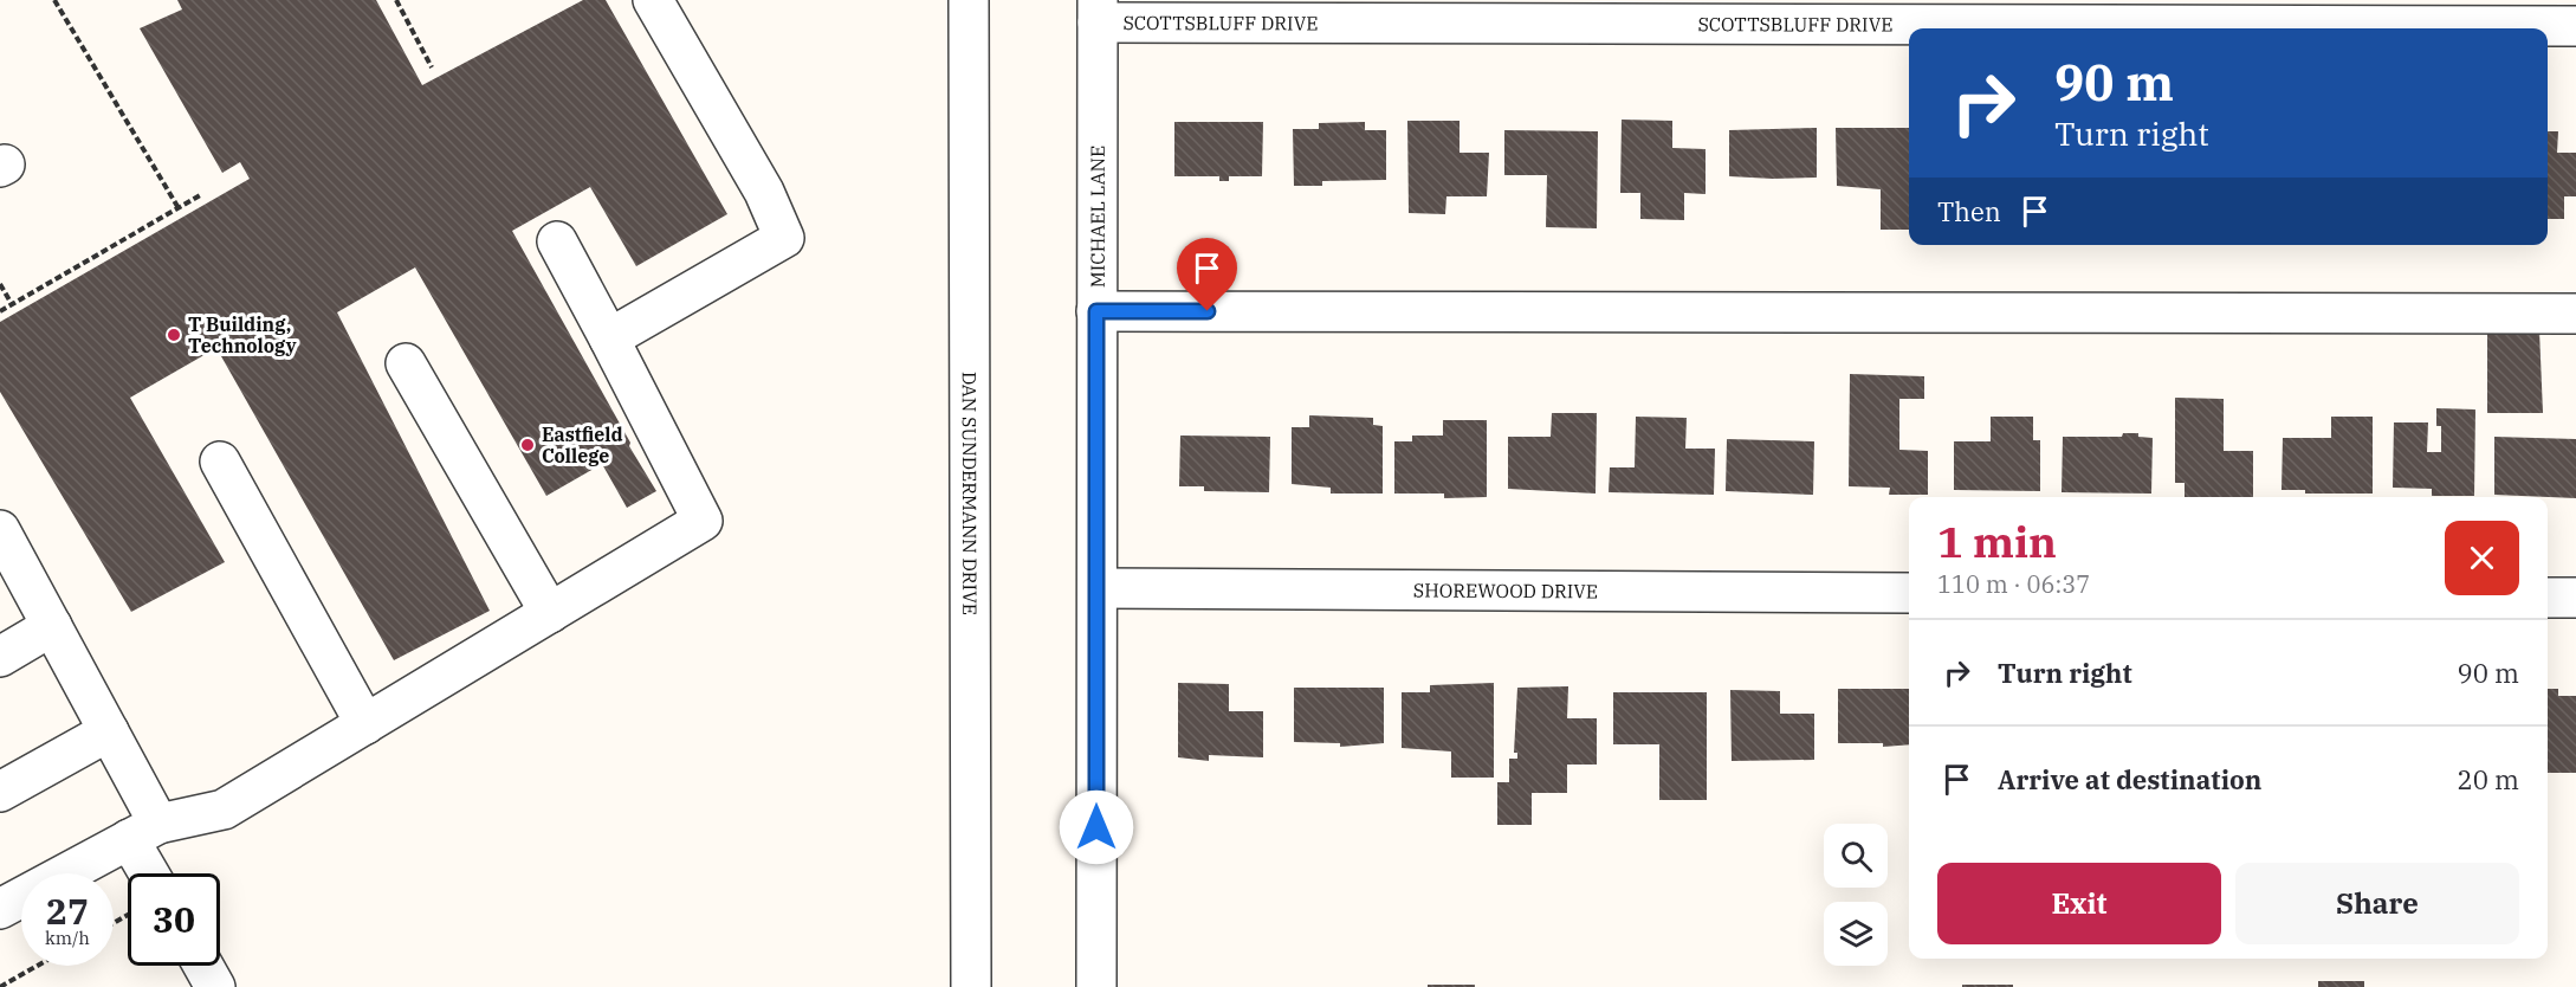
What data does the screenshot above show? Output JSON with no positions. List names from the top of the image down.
{
  "streets": {
    "street": [
      "SCOTTSBLUFF DRIVE",
      "MICHAEL LANE",
      "DAN SUNDERMANN DRIVE",
      "SHOREWOOD DRIVE"
    ]
  },
  "crossings": [
    ["SCOTTSBLUFF DRIVE", "MICHAEL LANE"],
    ["MICHAEL LANE", "SHOREWOOD DRIVE"]
  ],
  "places": ["T Building, Technology", "Eastfield College"],
  "page": {
    "turn": ["90 m", "Turn right"],
    "then": "Then",
    "heading": ["1 min", "110 m · 06:37"],
    "list": [
      {
        "name": "Turn right",
        "value": "90 m"
      },
      {
        "name": "Arrive at destination",
        "value": "20 m"
      }
    ],
    "buttons": ["Exit", "Share"],
    "speed": "27 km/h",
    "limit": "30"
  }
}
